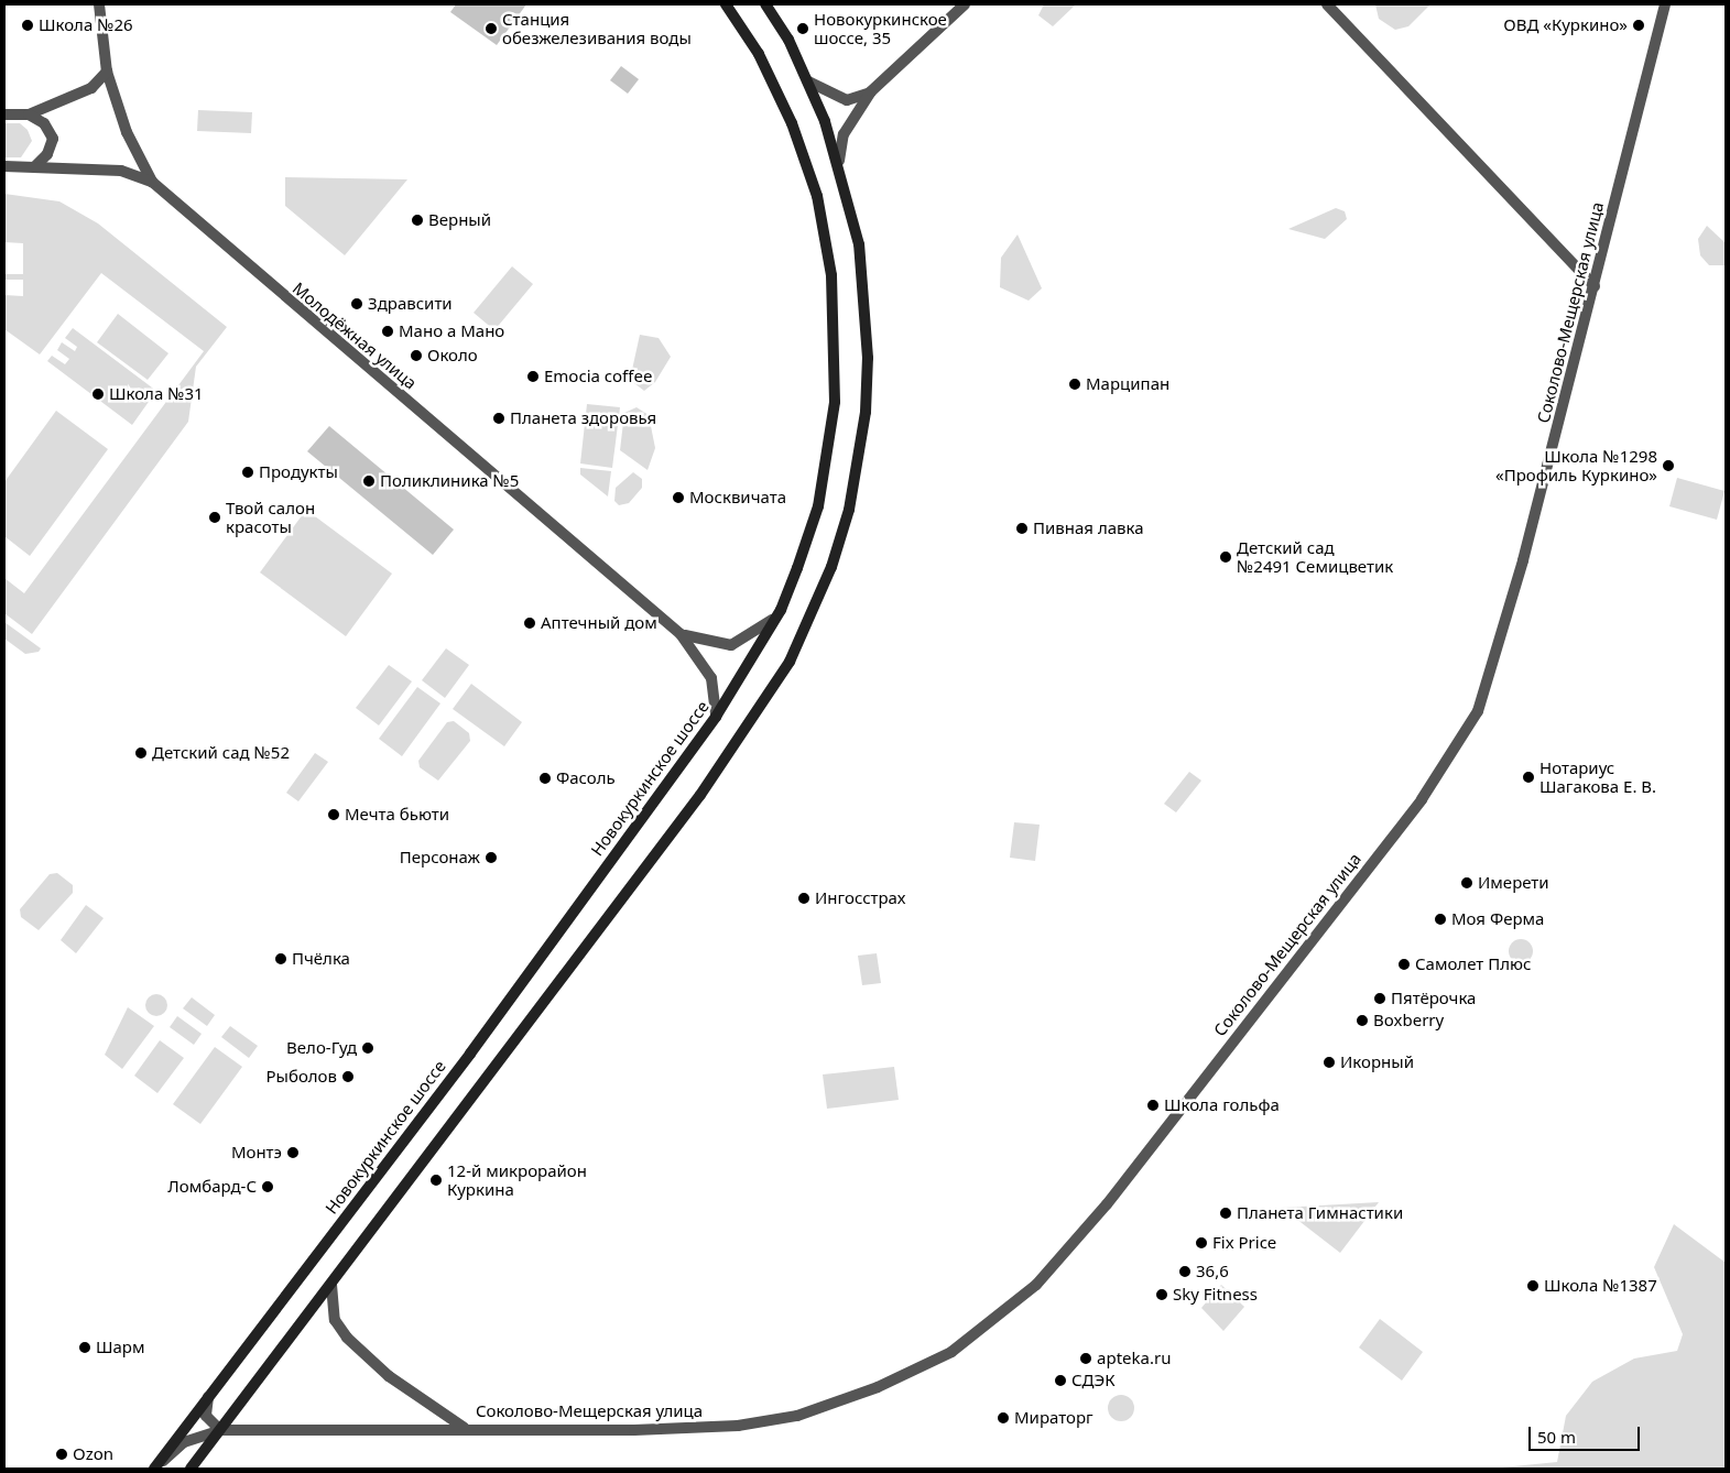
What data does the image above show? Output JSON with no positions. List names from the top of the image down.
{
  "streets": {
    "main road": ["Новокуркинское шоссе"],
    "street": ["Соколово-Мещерская улица", "Молодёжная улица"]
  },
  "crossings": [
    ["Соколово-Мещерская улица", "Новокуркинское шоссе"],
    ["Молодёжная улица", "Новокуркинское шоссе"]
  ],
  "places": [
    "Школа №26",
    "ОВД «Куркино»",
    "Станция обезжелезивания воды",
    "Новокуркинское шоссе, 35",
    "Верный",
    "Здравсити",
    "Мано а Мано",
    "Около",
    "Emocia coffee",
    "Марципан",
    "Школа №31",
    "Планета здоровья",
    "Школа №1298 «Профиль Куркино»",
    "Продукты",
    "Поликлиника №5",
    "Москвичата",
    "Твой салон красоты",
    "Пивная лавка",
    "Детский сад №2491 Семицветик",
    "Аптечный дом",
    "Детский сад №52",
    "Нотариус Шагакова Е. В.",
    "Фасоль",
    "Мечта бьюти",
    "Персонаж",
    "Имерети",
    "Ингосстрах",
    "Моя Ферма",
    "Пчёлка",
    "Самолет Плюс",
    "Пятёрочка",
    "Boxberry",
    "Вело-Гуд",
    "Икорный",
    "Рыболов",
    "Школа гольфа",
    "Монтэ",
    "12-й микрорайон Куркина",
    "Ломбард-С",
    "Планета Гимнастики",
    "Fix Price",
    "36,6",
    "Школа №1387",
    "Sky Fitness",
    "Шарм",
    "apteka.ru",
    "СДЭК",
    "Мираторг",
    "Ozon"
  ],
  "scale_bar": "50 m"
}
